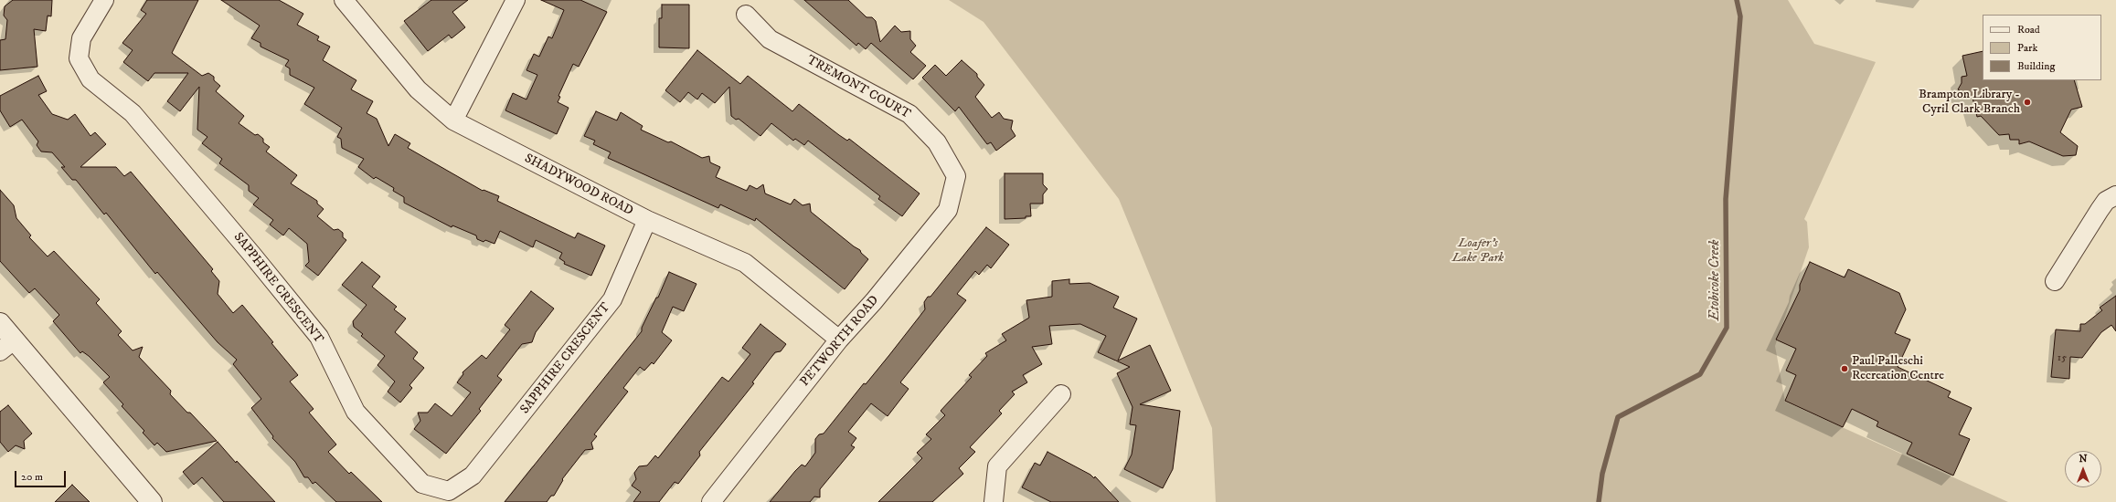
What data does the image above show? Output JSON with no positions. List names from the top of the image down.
{
  "streets": {
    "street": [
      "TREMONT COURT",
      "SHADYWOOD ROAD",
      "SAPPHIRE CRESCENT",
      "PETWORTH ROAD"
    ]
  },
  "crossings": [
    ["TREMONT COURT", "PETWORTH ROAD"],
    ["SHADYWOOD ROAD", "SAPPHIRE CRESCENT"],
    ["SHADYWOOD ROAD", "PETWORTH ROAD"]
  ],
  "water": ["Etobicoke Creek"],
  "parks": ["Loafer's Lake Park"],
  "places": ["Brampton Library - Cyril Clark Branch", "Paul Palleschi Recreation Centre"],
  "house_numbers": ["15"],
  "legend": ["Road", "Park", "Building"],
  "scale_bar": "20 m",
  "north": "top"
}
